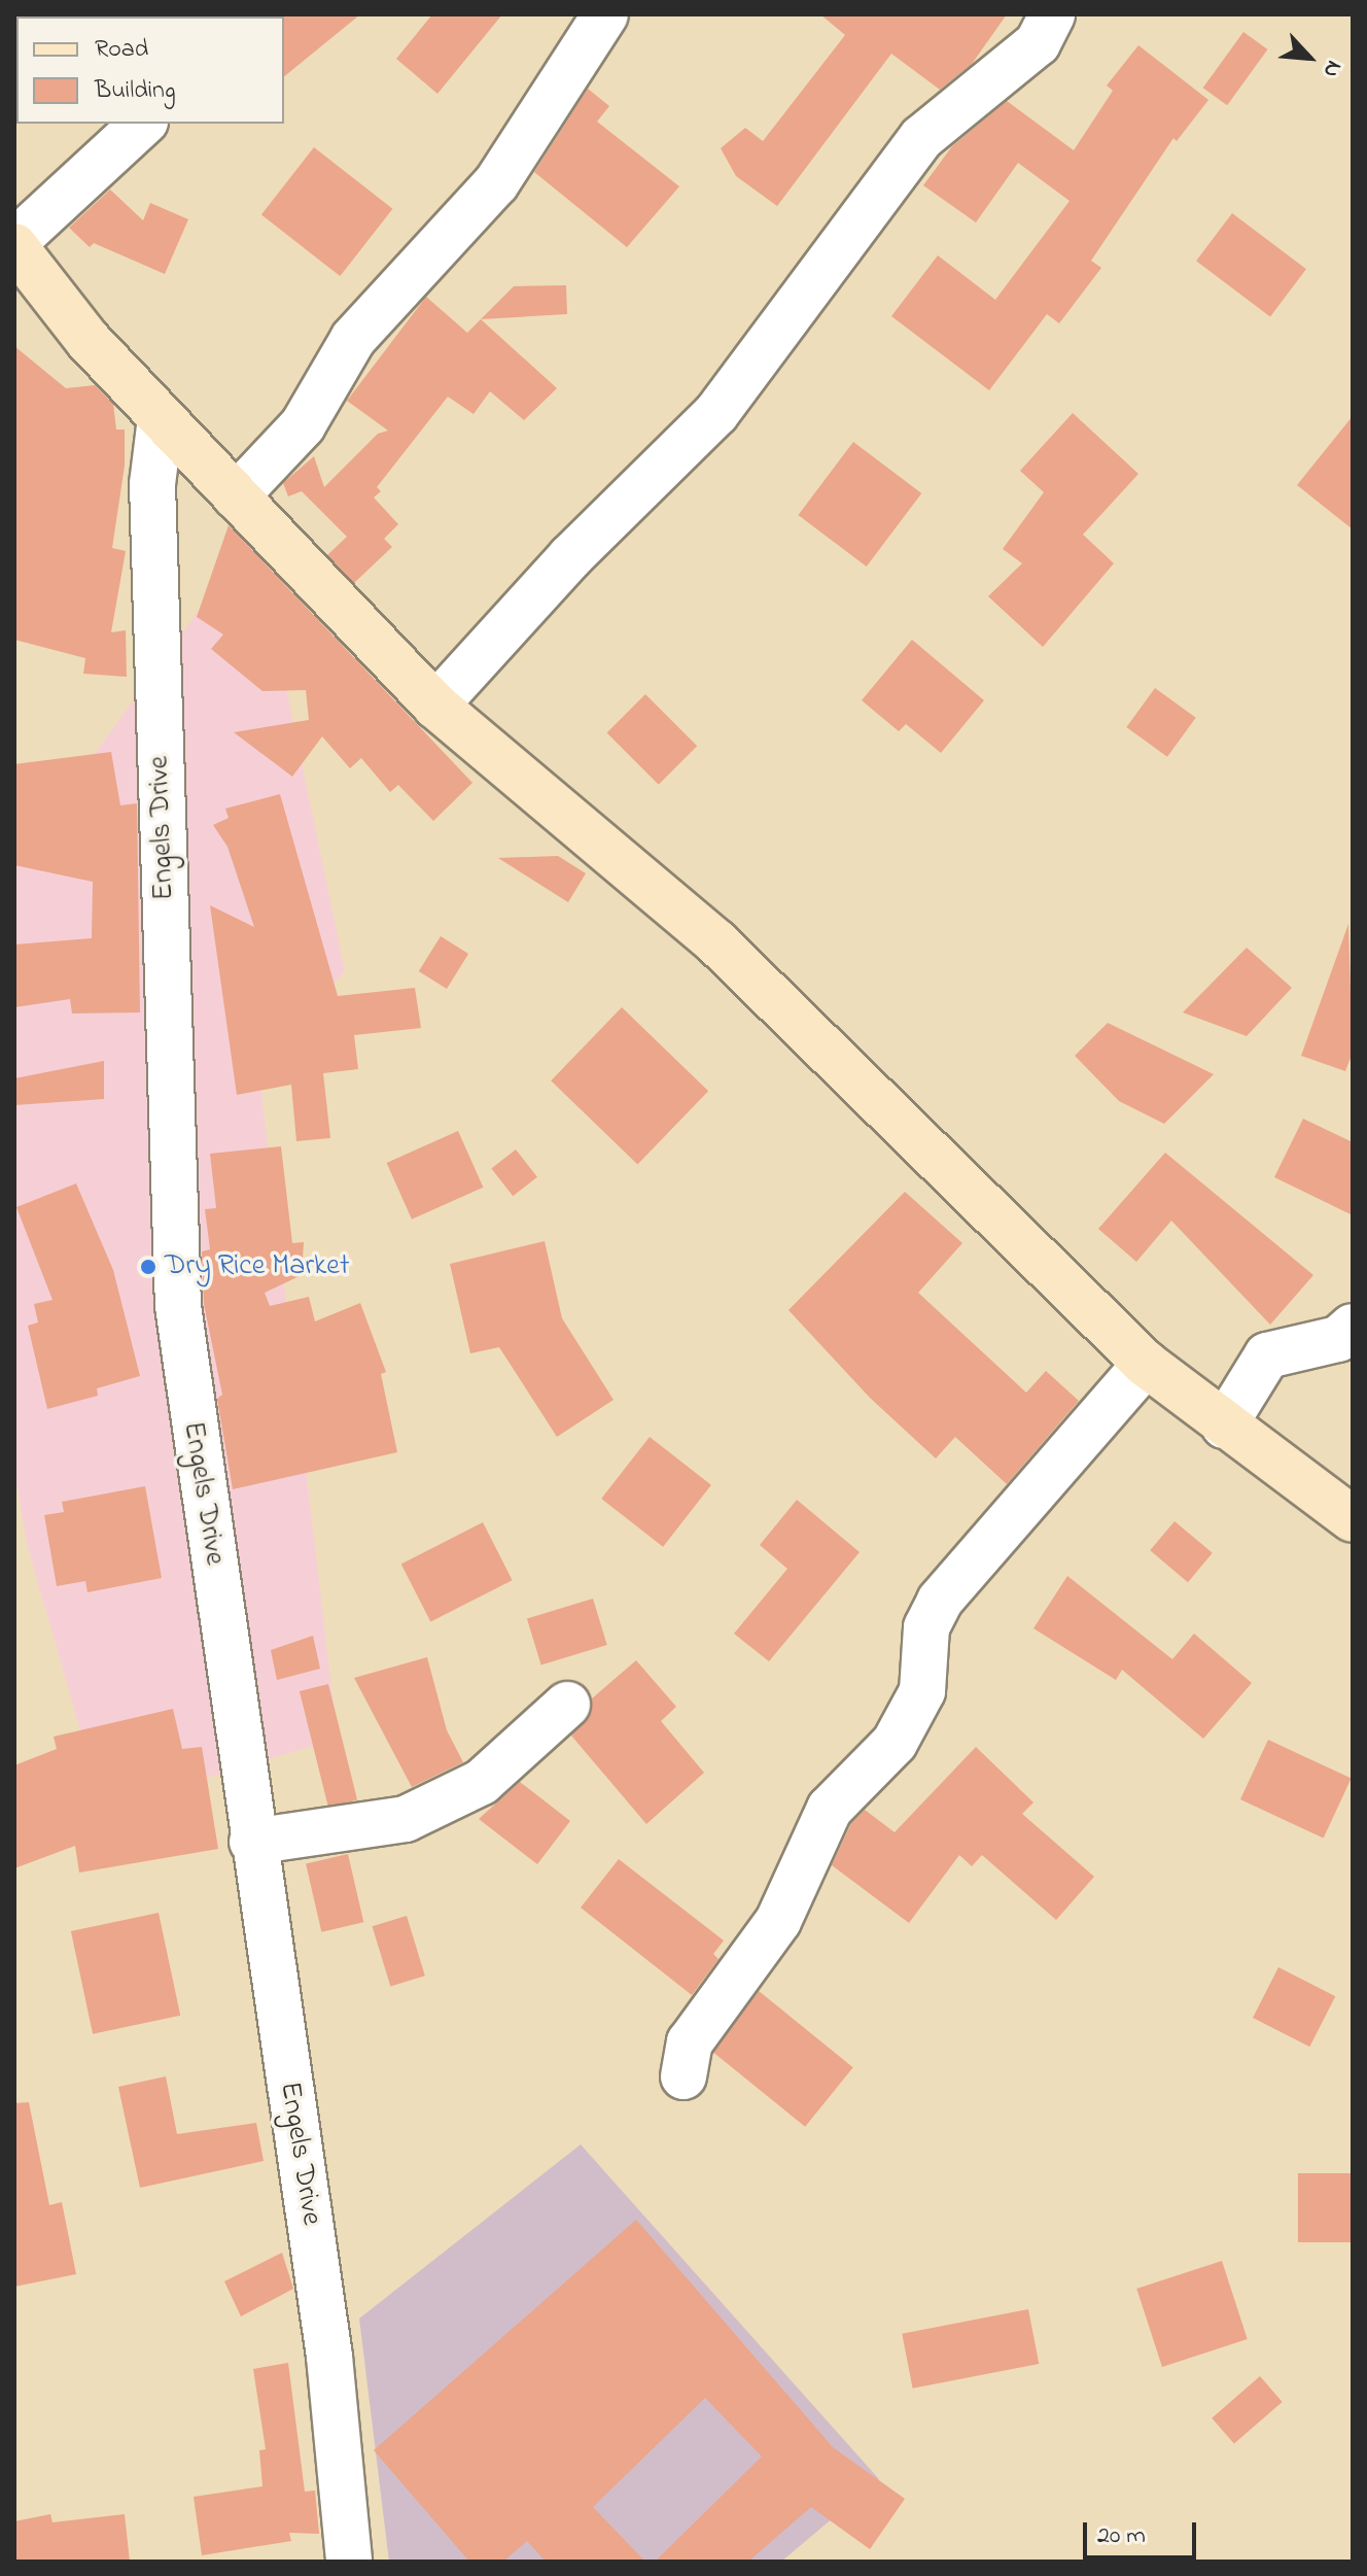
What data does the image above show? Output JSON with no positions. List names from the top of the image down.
{
  "streets": {
    "street": ["Engels Drive"]
  },
  "places": ["Dry Rice Market"],
  "legend": ["Road", "Building"],
  "scale_bar": "20 m",
  "north": "bottom right"
}
